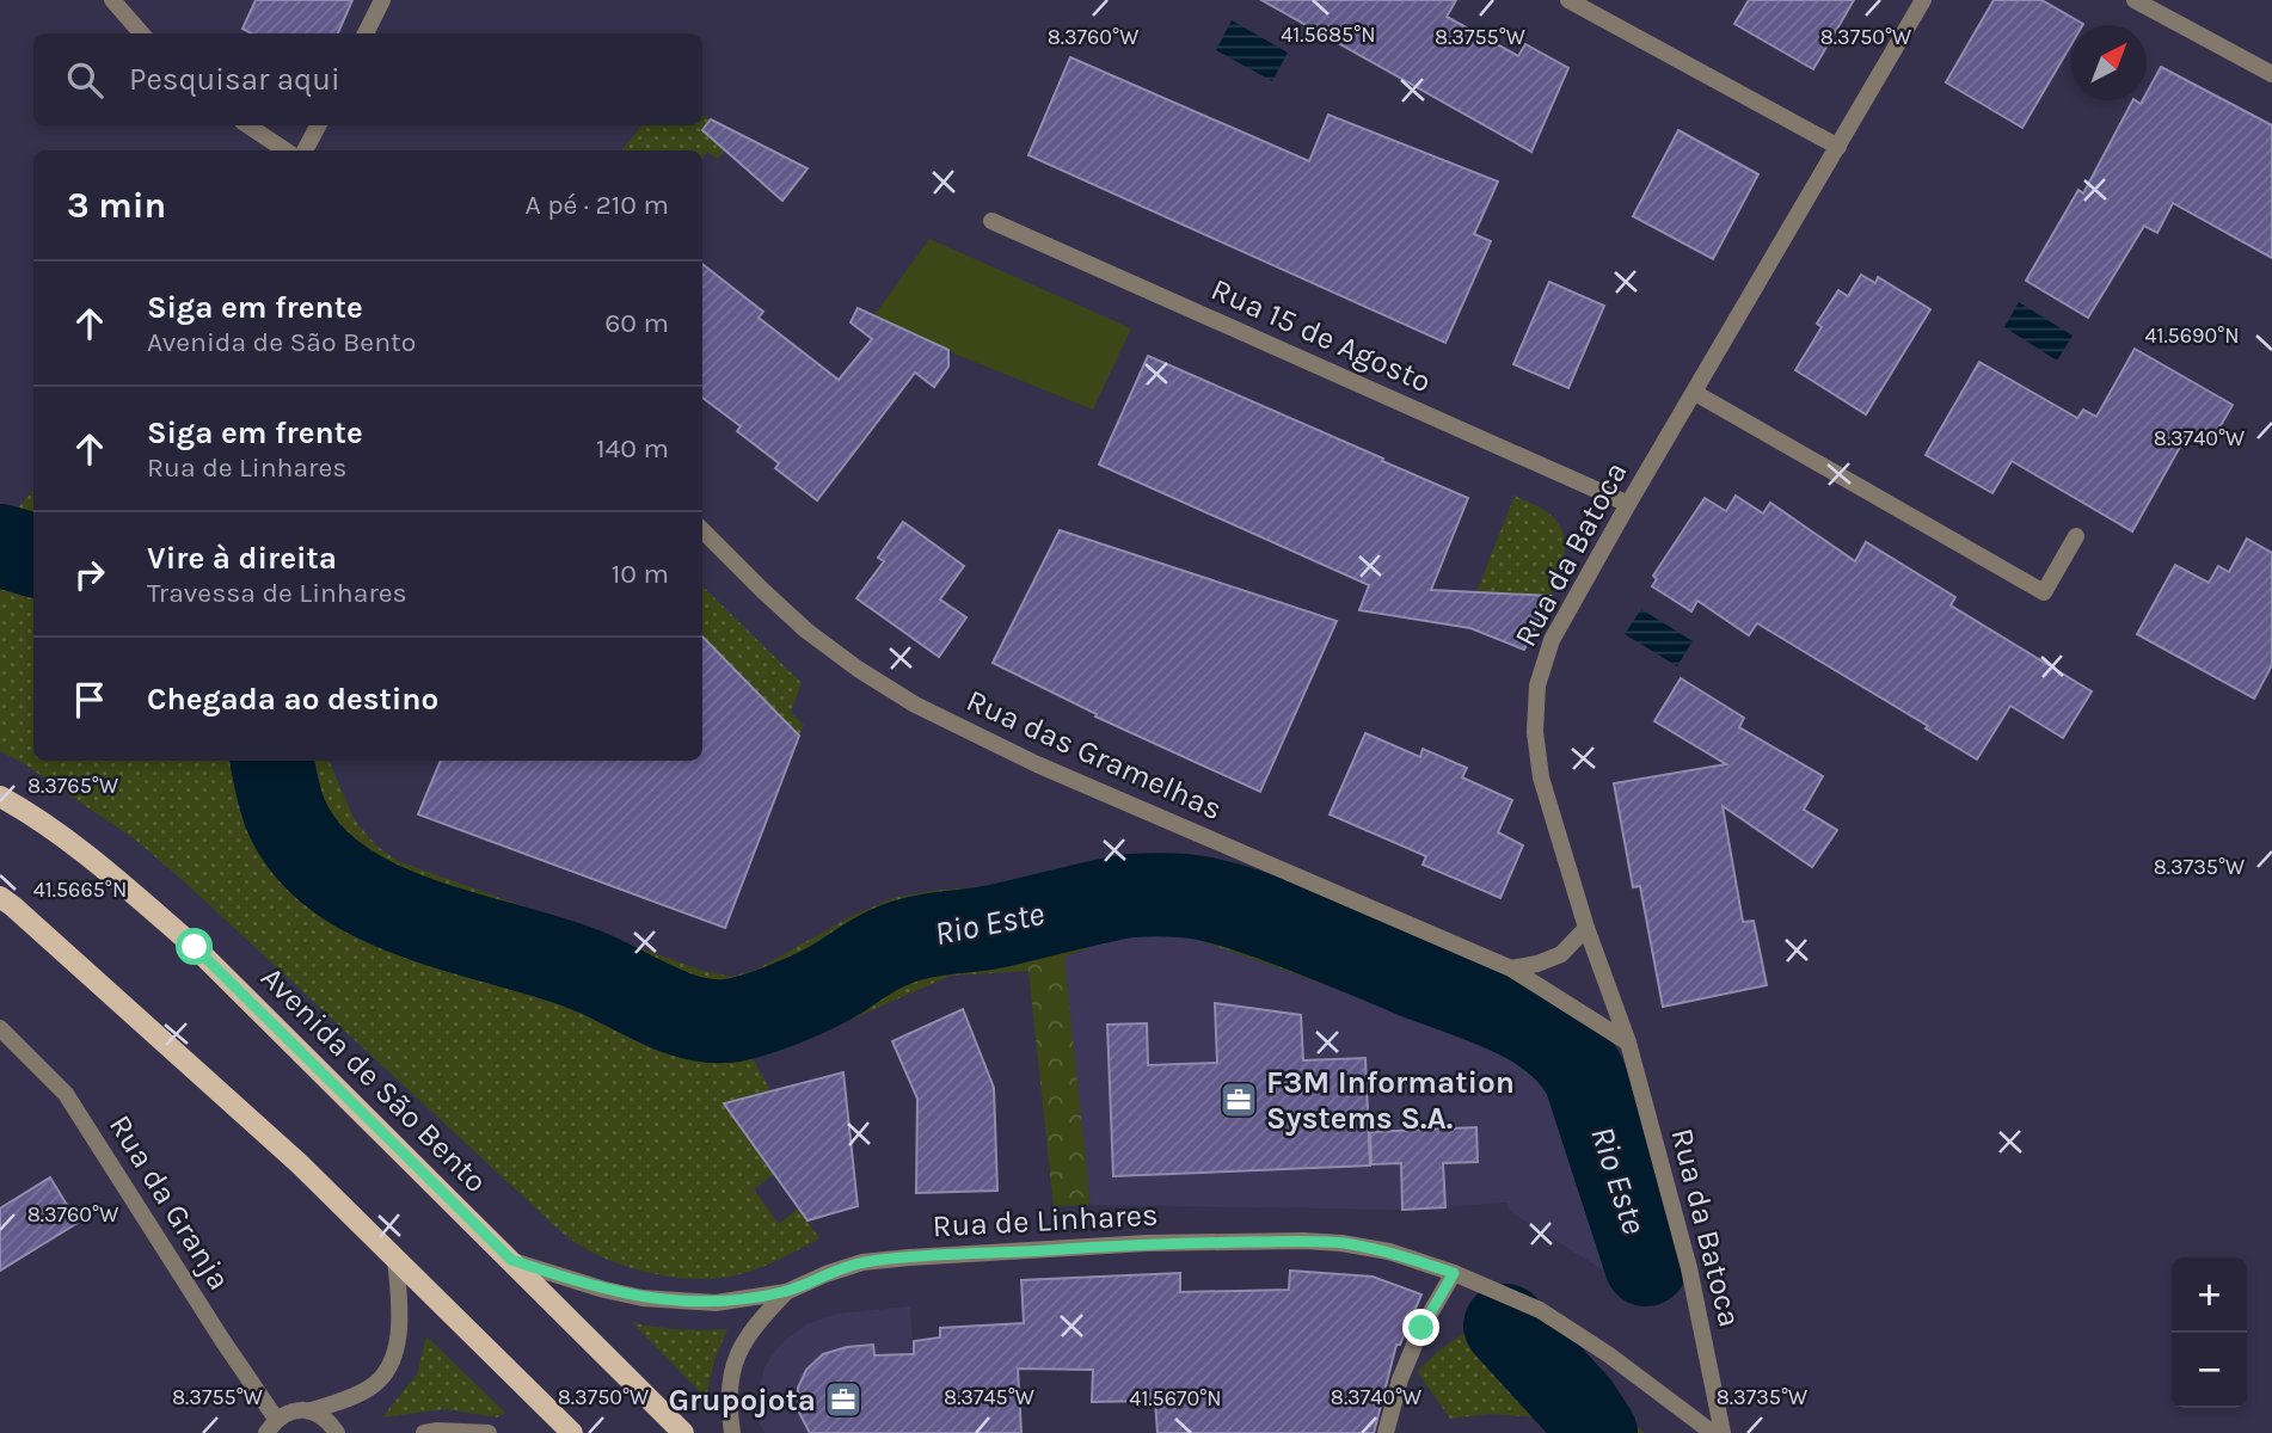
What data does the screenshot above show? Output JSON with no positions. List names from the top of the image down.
{
  "streets": {
    "main road": ["Avenida de São Bento"],
    "street": [
      "Rua 15 de Agosto",
      "Rua da Batoca",
      "Rua das Gramelhas",
      "Rua da Granja",
      "Rua de Linhares"
    ]
  },
  "crossings": [
    ["Rua 15 de Agosto", "Rua da Batoca"],
    ["Rua da Batoca", "Rua das Gramelhas"],
    ["Avenida de São Bento", "Rua de Linhares"]
  ],
  "water": ["Rio Este"],
  "places": {
    "office": ["F3M Information Systems S.A.", "Grupojota"]
  },
  "north": "top right",
  "page": {
    "search": "Pesquisar aqui",
    "heading": ["3 min", "A pé · 210 m"],
    "list": [
      ["Siga em frente", "Avenida de São Bento", "60 m"],
      ["Siga em frente", "Rua de Linhares", "140 m"],
      ["Vire à direita", "Travessa de Linhares", "10 m"],
      "Chegada ao destino"
    ],
    "map_buttons": ["+", "−"]
  },
  "coordinates": [
    "41.5685°N",
    "8.3760°W",
    "8.3755°W",
    "8.3750°W",
    "41.5690°N",
    "8.3740°W",
    "8.3765°W",
    "8.3735°W",
    "41.5665°N",
    "8.3745°W",
    "41.5670°N"
  ]
}
